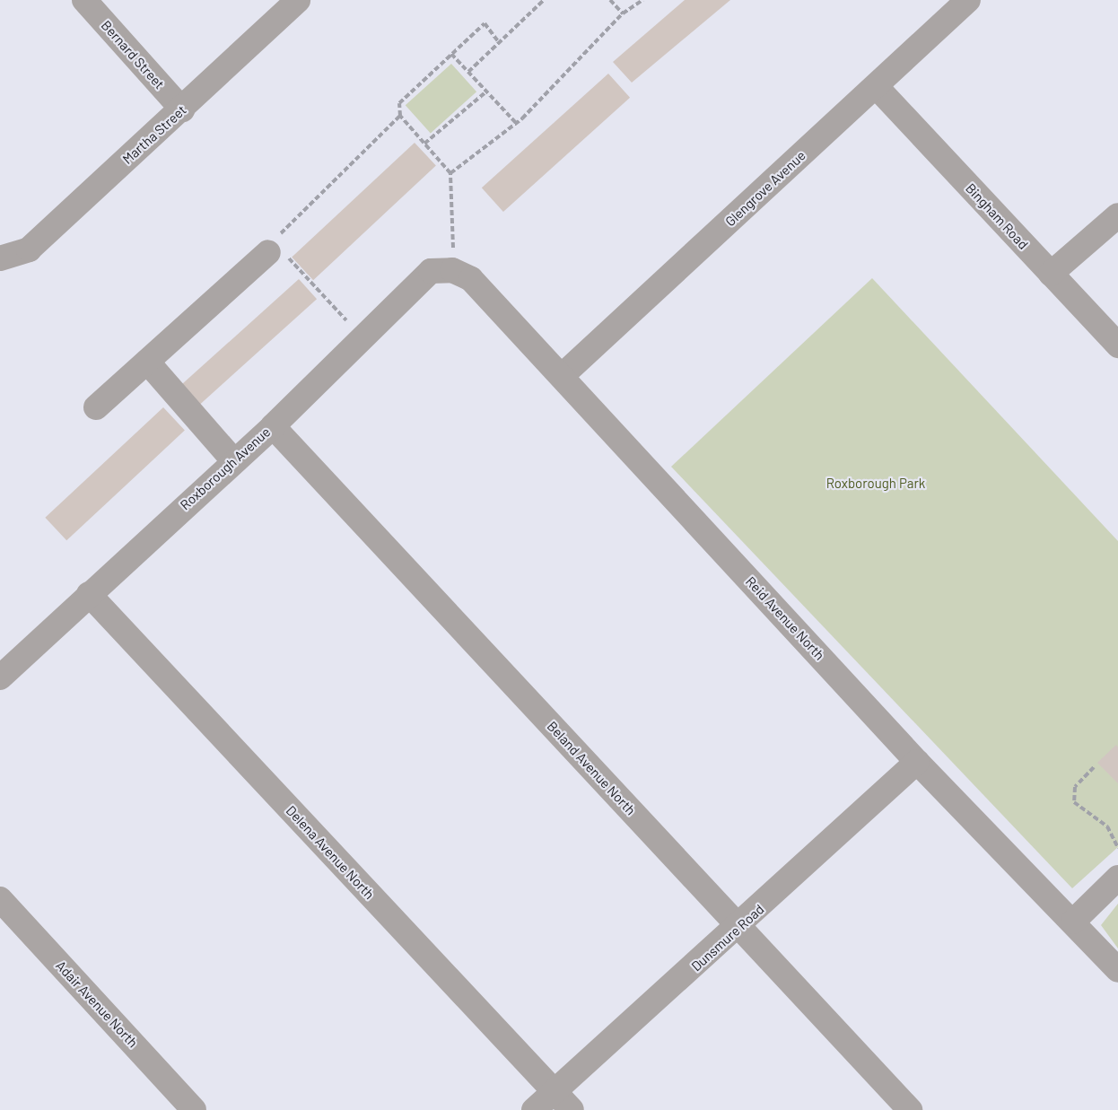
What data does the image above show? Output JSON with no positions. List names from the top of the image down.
{
  "streets": {
    "street": [
      "Bernard Street",
      "Martha Street",
      "Glengrove Avenue",
      "Bingham Road",
      "Roxborough Avenue",
      "Reid Avenue North",
      "Beland Avenue North",
      "Delena Avenue North",
      "Dunsmure Road",
      "Adair Avenue North"
    ]
  },
  "crossings": [
    ["Bernard Street", "Martha Street"],
    ["Glengrove Avenue", "Bingham Road"],
    ["Glengrove Avenue", "Reid Avenue North"],
    ["Roxborough Avenue", "Reid Avenue North"],
    ["Roxborough Avenue", "Beland Avenue North"],
    ["Roxborough Avenue", "Delena Avenue North"],
    ["Reid Avenue North", "Dunsmure Road"],
    ["Beland Avenue North", "Dunsmure Road"],
    ["Delena Avenue North", "Dunsmure Road"]
  ],
  "parks": ["Roxborough Park"]
}
